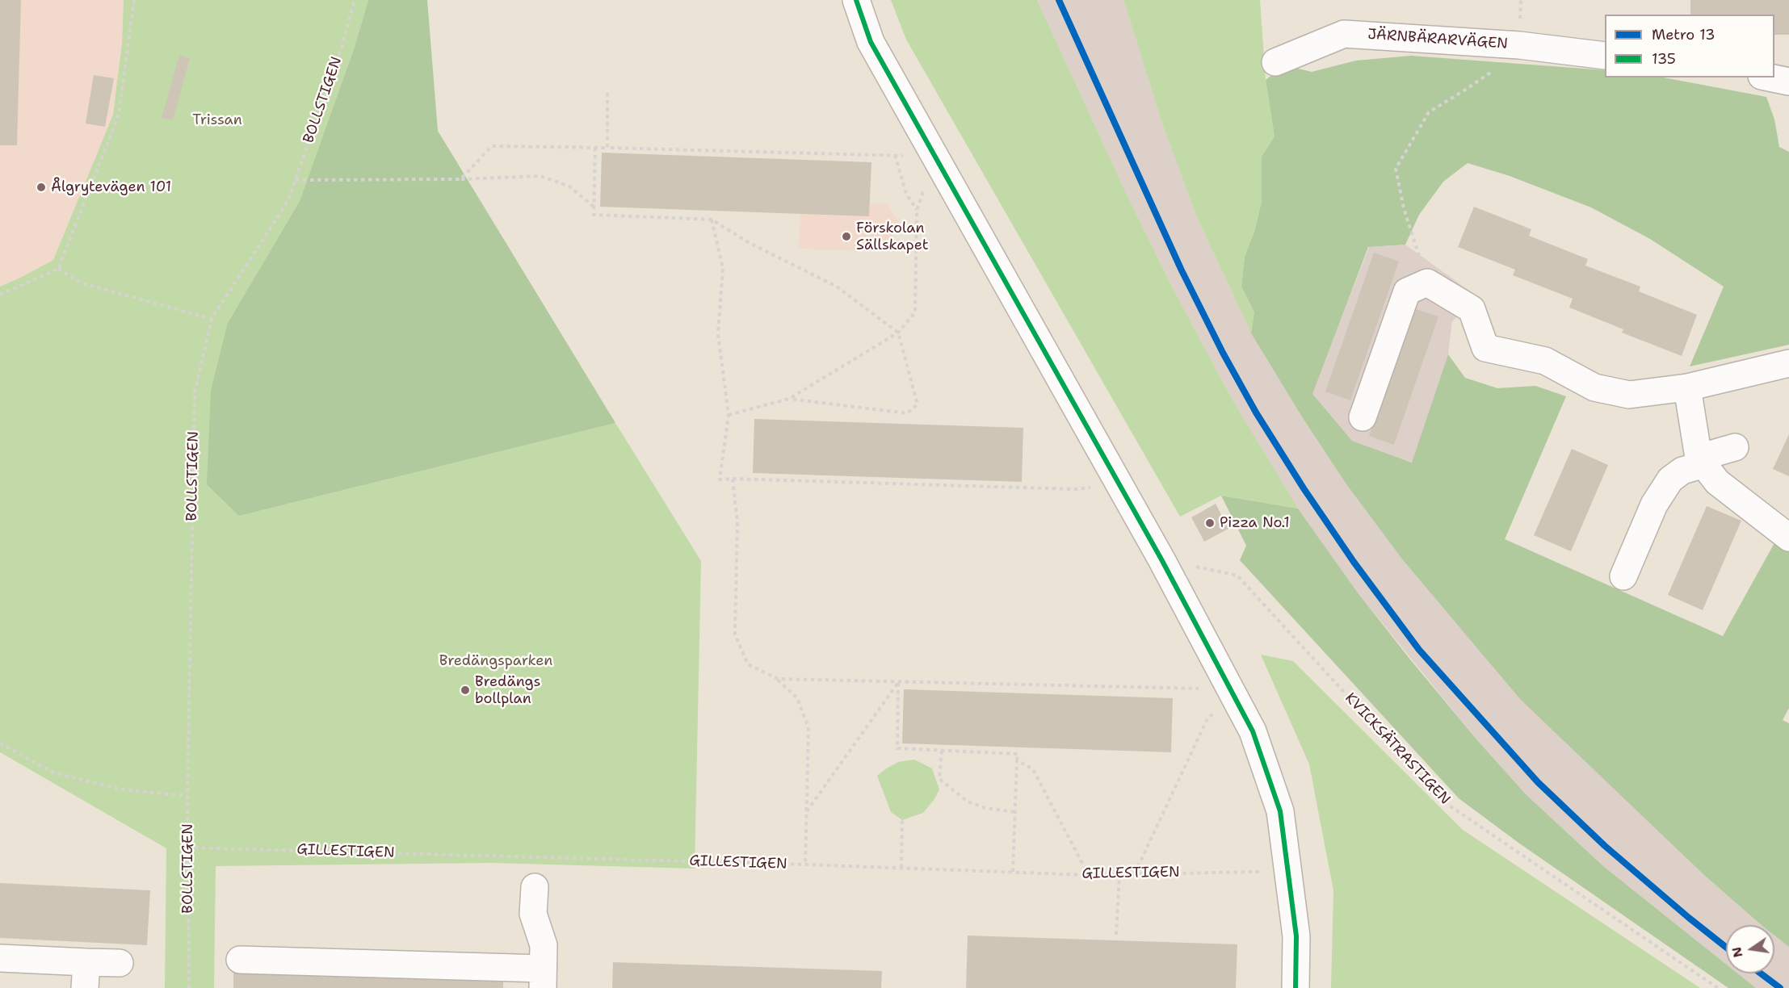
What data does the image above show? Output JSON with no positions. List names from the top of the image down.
{
  "streets": {
    "street": ["JÄRNBÄRARVÄGEN"],
    "path": ["BOLLSTIGEN", "KVICKSÄTRASTIGEN", "GILLESTIGEN"]
  },
  "crossings": [
    ["BOLLSTIGEN", "GILLESTIGEN"]
  ],
  "parks": ["Trissan", "Bredängsparken"],
  "places": [
    "Ålgrytevägen 101",
    "Förskolan Sällskapet",
    "Pizza No.1",
    "Bredängs bollplan"
  ],
  "lines": ["metro line 13", "transit line 135"],
  "legend": ["Metro 13", "135"],
  "north": "left"
}
